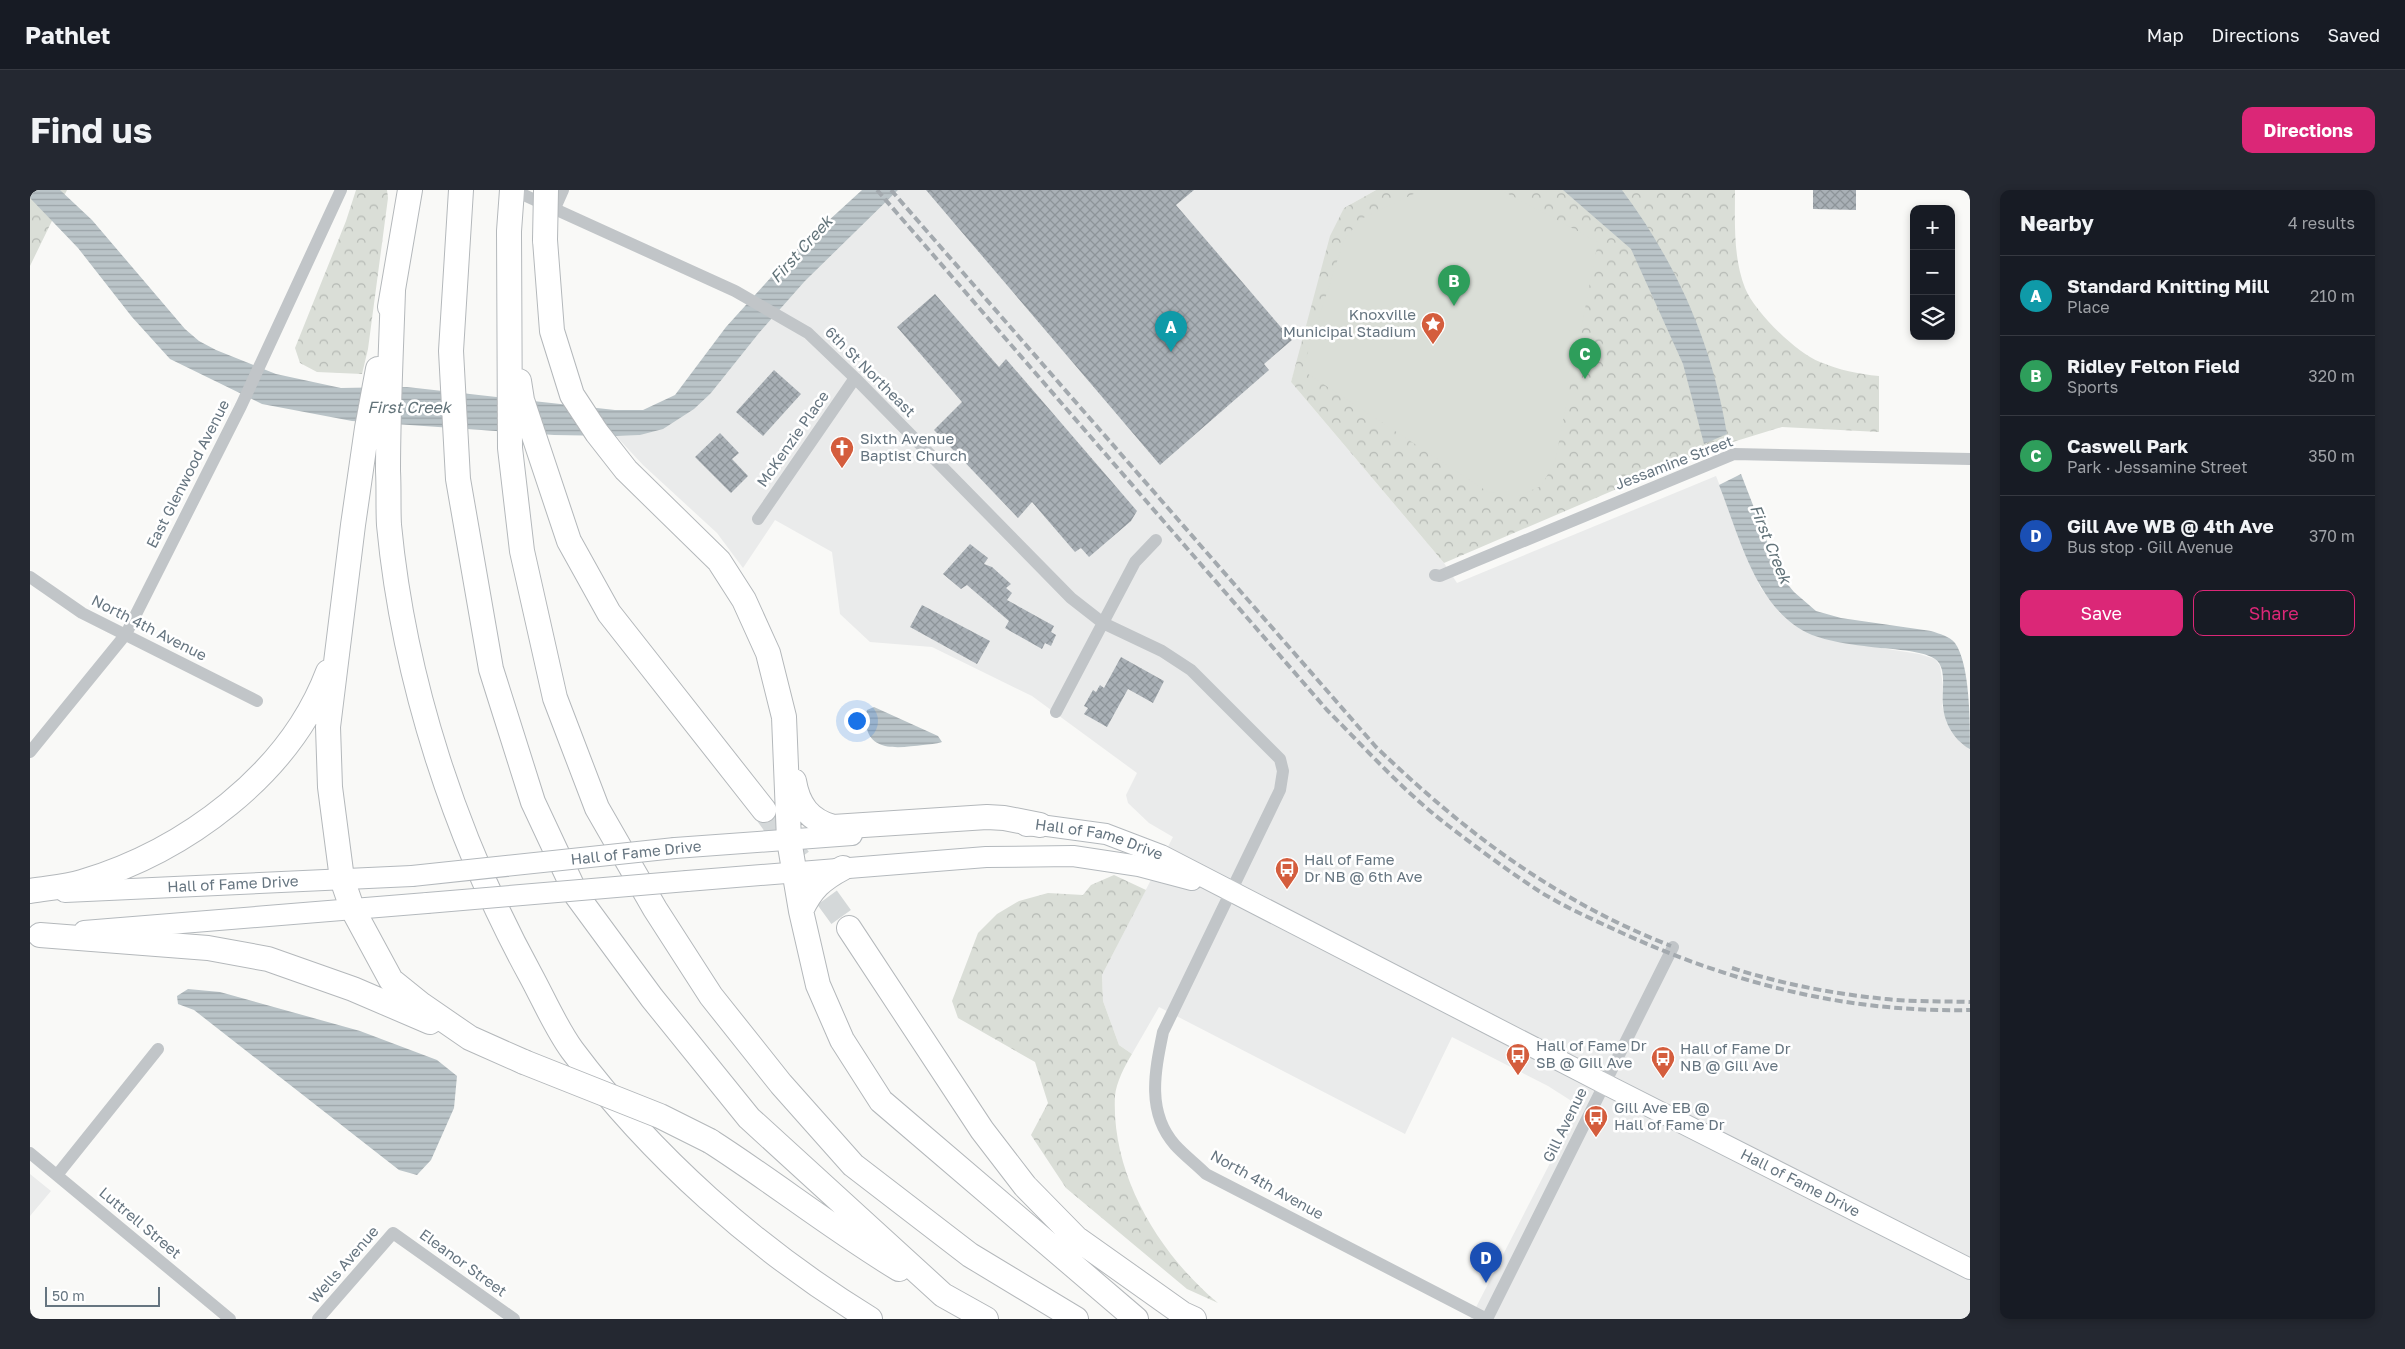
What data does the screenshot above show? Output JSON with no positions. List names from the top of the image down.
{
  "streets": {
    "main road": ["Hall of Fame Drive"],
    "street": [
      "6th St Northeast",
      "McKenzie Place",
      "Jessamine Street",
      "East Glenwood Avenue",
      "North 4th Avenue",
      "Gill Avenue",
      "Luttrell Street",
      "Eleanor Street",
      "Wells Avenue"
    ]
  },
  "crossings": [
    ["6th St Northeast", "McKenzie Place"],
    ["6th St Northeast", "North 4th Avenue"],
    ["East Glenwood Avenue", "North 4th Avenue"],
    ["North 4th Avenue", "Hall of Fame Drive"],
    ["North 4th Avenue", "Gill Avenue"],
    ["Hall of Fame Drive", "Gill Avenue"],
    ["Eleanor Street", "Wells Avenue"]
  ],
  "water": ["First Creek"],
  "places": {
    "place": ["Knoxville Municipal Stadium"],
    "church": ["Sixth Avenue Baptist Church"],
    "bus stop": [
      "Hall of Fame Dr NB @ 6th Ave",
      "Hall of Fame Dr SB @ Gill Ave",
      "Hall of Fame Dr NB @ Gill Ave",
      "Gill Ave EB @ Hall of Fame Dr"
    ]
  },
  "scale_bar": "50 m",
  "page": {
    "header": "Pathlet",
    "nav": ["Map", "Directions", "Saved"],
    "buttons": [
      "Directions",
      ["Save", "Share"]
    ],
    "title": "Find us",
    "heading": ["Nearby", "4 results"],
    "map_buttons": ["+", "−"],
    "list": [
      {
        "mark": "A",
        "name": "Standard Knitting Mill",
        "note": "Place",
        "value": "210 m"
      },
      {
        "mark": "B",
        "name": "Ridley Felton Field",
        "note": "Sports",
        "value": "320 m"
      },
      {
        "mark": "C",
        "name": "Caswell Park",
        "note": "Park · Jessamine Street",
        "value": "350 m"
      },
      {
        "mark": "D",
        "name": "Gill Ave WB @ 4th Ave",
        "note": "Bus stop · Gill Avenue",
        "value": "370 m"
      }
    ],
    "pins": [
      "B",
      "A",
      "C",
      "D"
    ],
    "scale": "50 m"
  }
}
